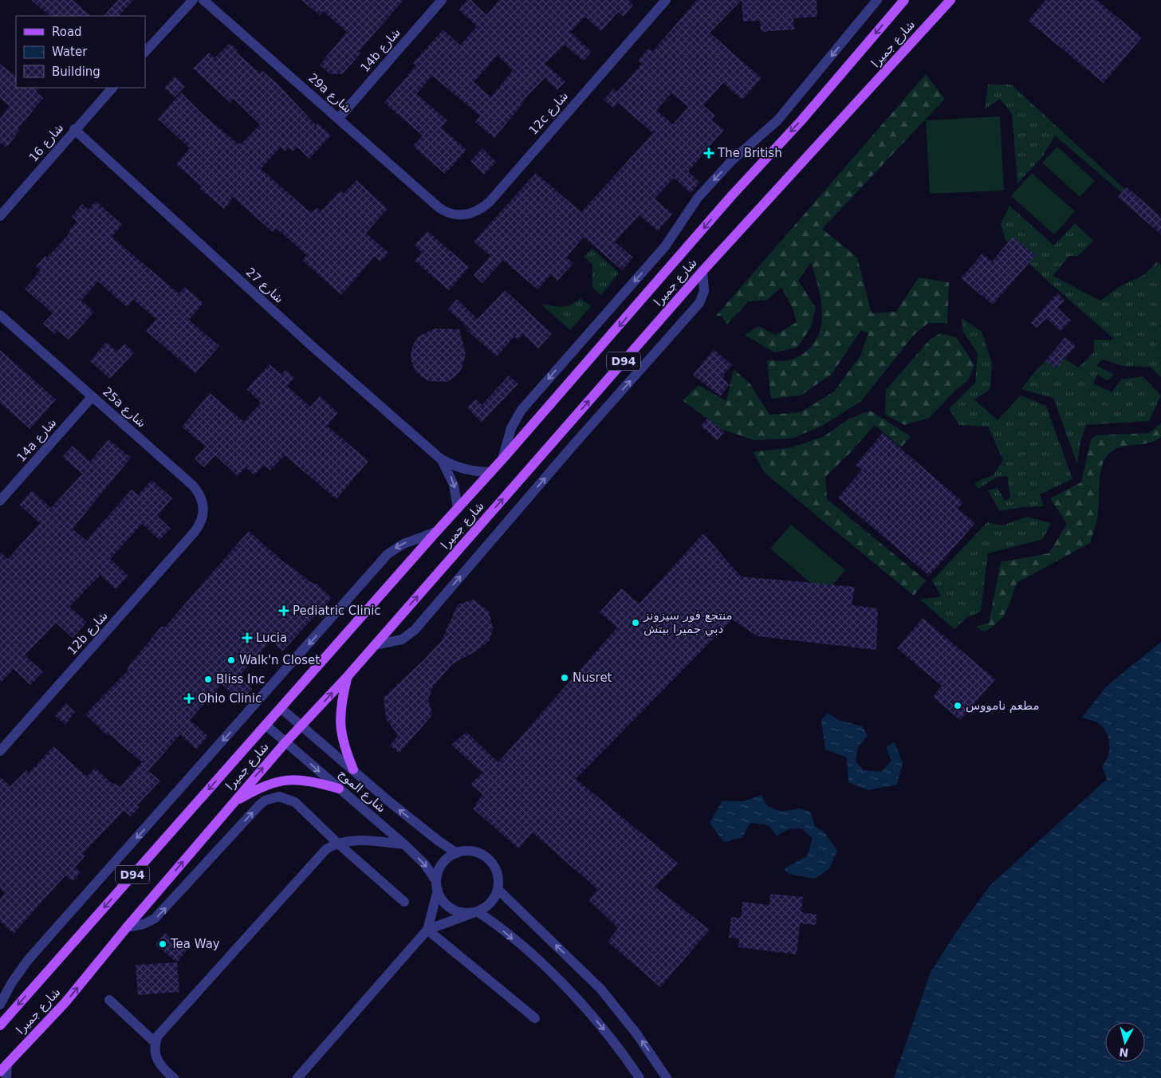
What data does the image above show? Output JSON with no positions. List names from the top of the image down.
{
  "streets": {
    "main road": ["شارع جميرا", "D94"],
    "street": [
      "14b شارع",
      "29a شارع",
      "12c شارع",
      "شارع 16",
      "شارع 27",
      "25a شارع",
      "14a شارع",
      "12b شارع",
      "شارع الموج"
    ]
  },
  "crossings": [
    ["شارع جميرا", "شارع 27"],
    ["شارع جميرا", "شارع الموج"],
    ["14b شارع", "29a شارع"],
    ["29a شارع", "12c شارع"],
    ["شارع 16", "شارع 27"],
    ["25a شارع", "14a شارع"],
    ["25a شارع", "12b شارع"]
  ],
  "places": {
    "health": [
      "The British",
      "Pediatric Clinic",
      "Lucia",
      "Ohio Clinic"
    ],
    "other": [
      "منتجع فور سيزونز دبي جميرا بيتش",
      "Walk'n Closet",
      "Nusret",
      "Bliss Inc",
      "مطعم نامووس",
      "Tea Way"
    ]
  },
  "legend": ["Road", "Water", "Building"],
  "north": "bottom"
}
